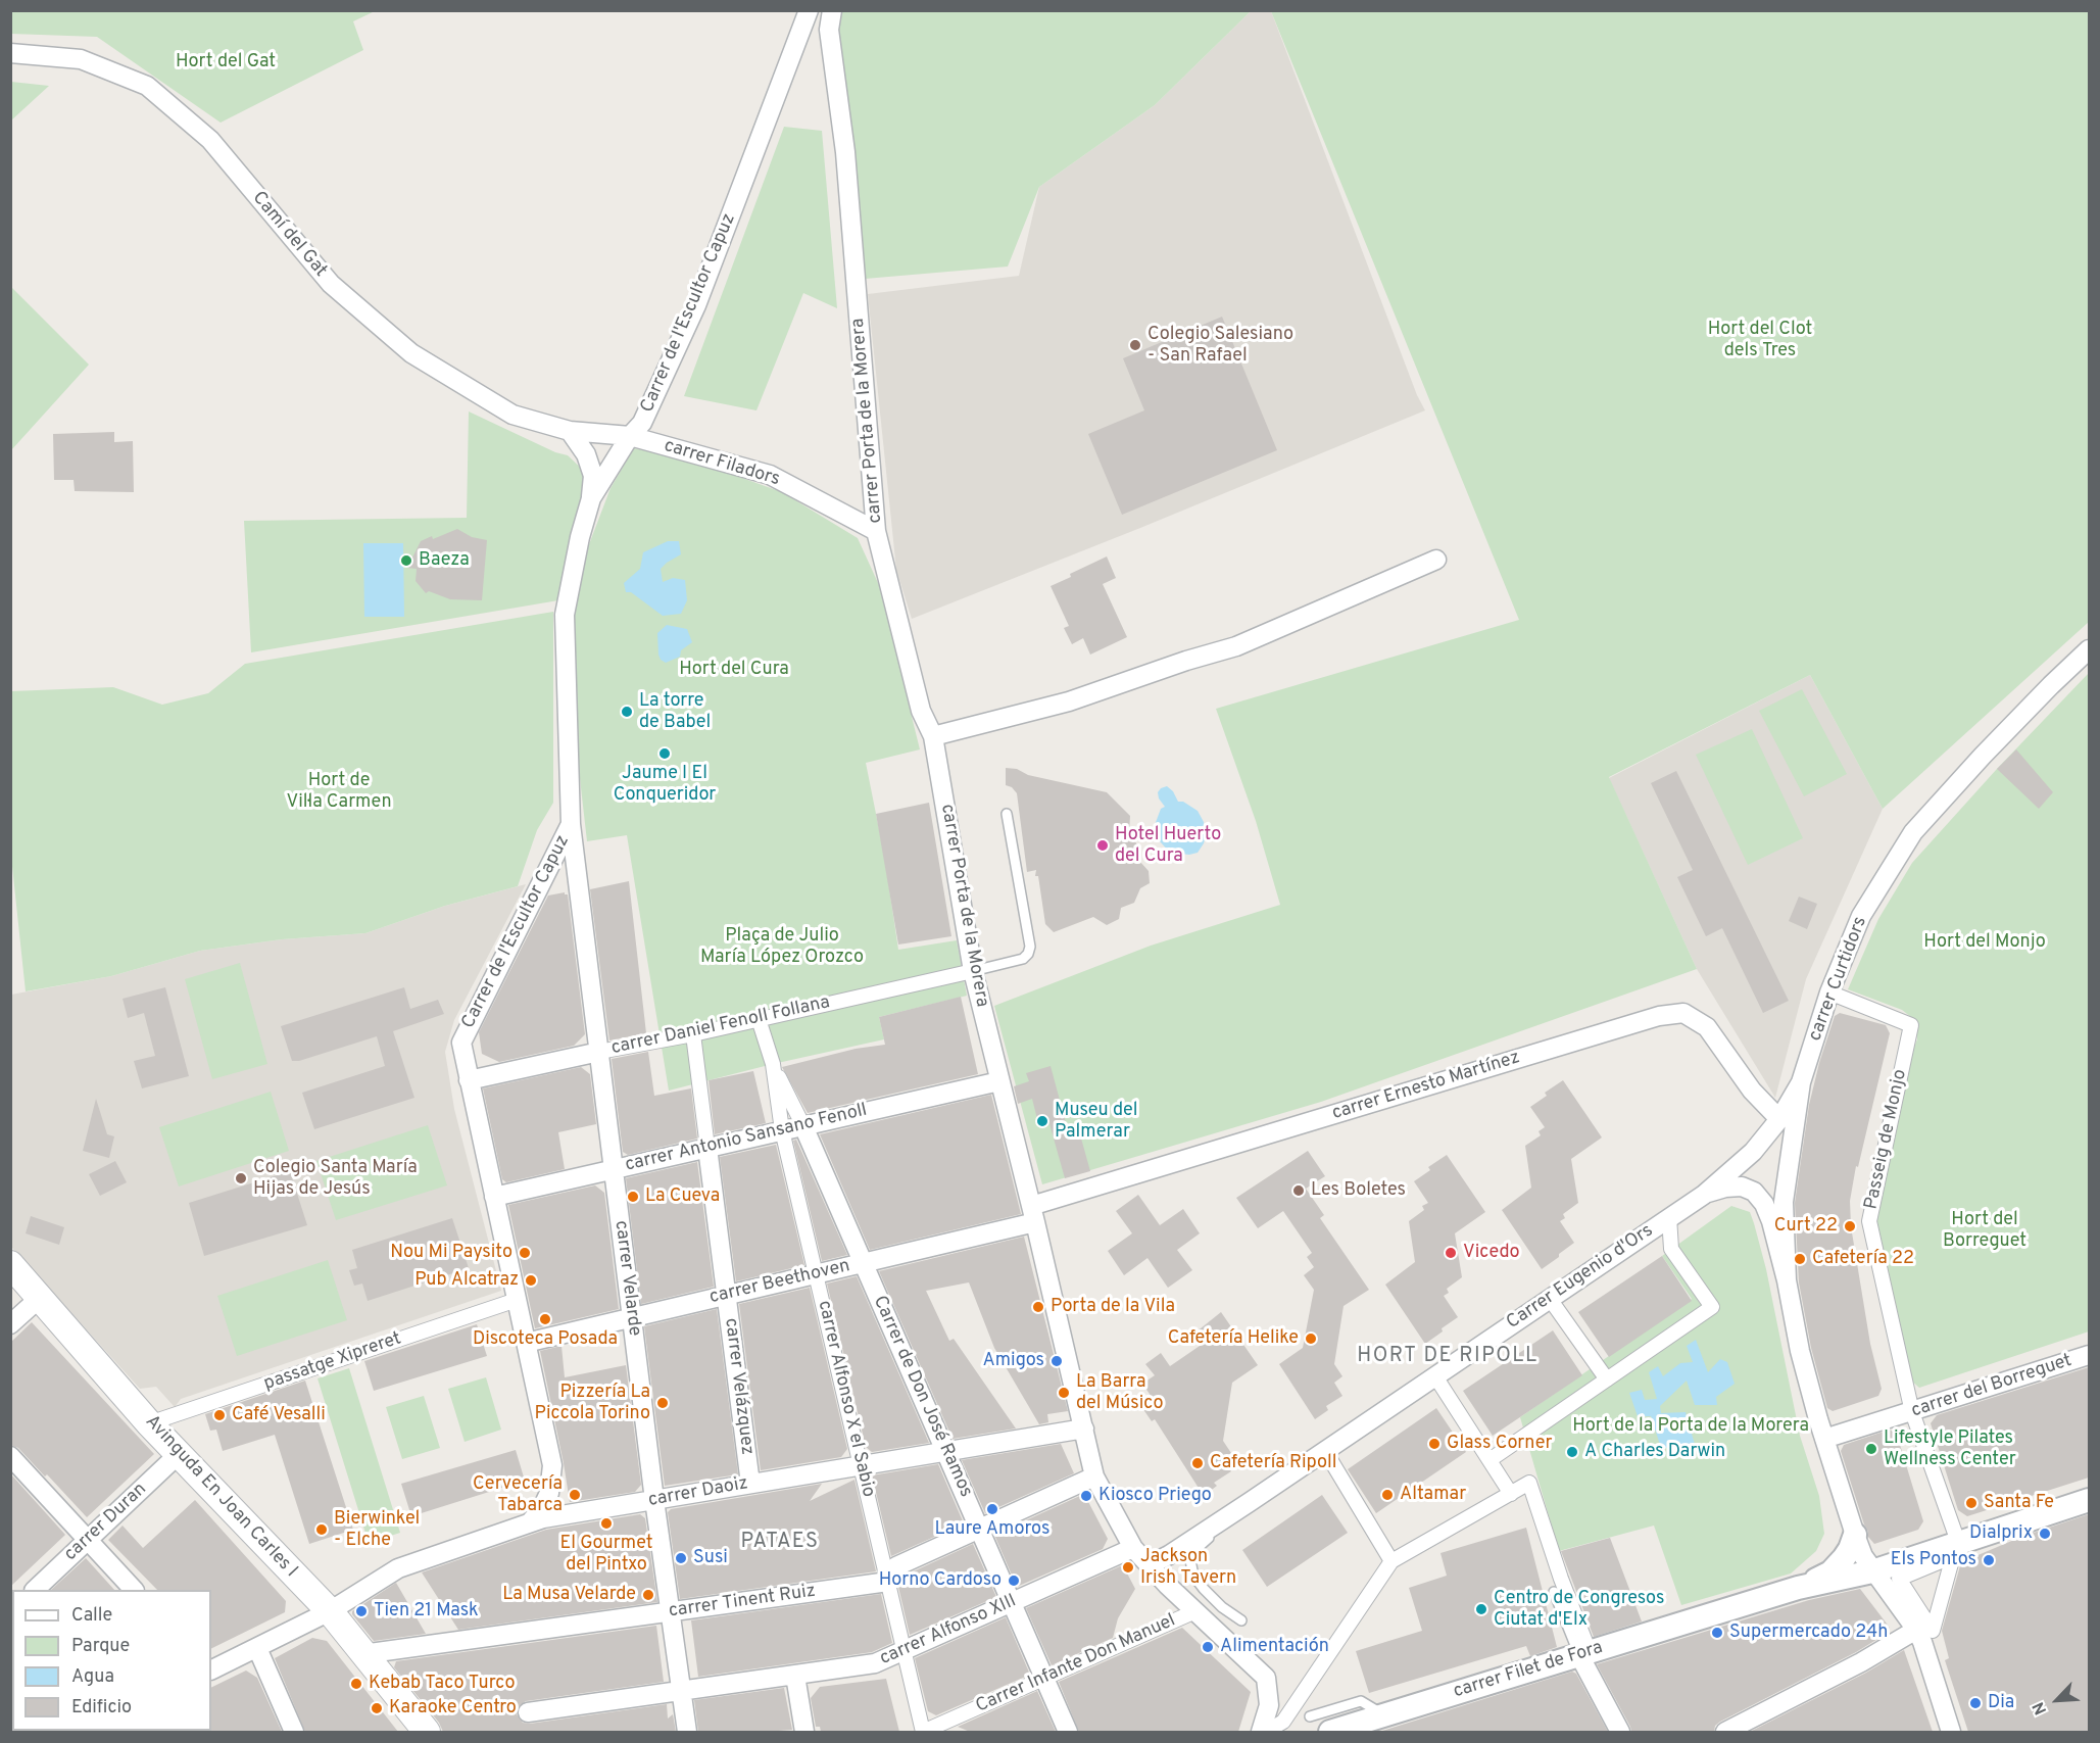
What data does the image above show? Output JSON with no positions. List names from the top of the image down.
{
  "streets": {
    "main road": ["Avinguda En Joan Carles I"],
    "street": [
      "Camí del Gat",
      "Carrer de l'Escultor Capuz",
      "carrer Porta de la Morera",
      "carrer Filadors",
      "carrer Curtidors",
      "carrer Daniel Fenoll Follana",
      "carrer Ernesto Martínez",
      "carrer Antonio Sansano Fenoll",
      "Passeig de Monjo",
      "Carrer Eugenio d'Ors",
      "carrer Velarde",
      "carrer Beethoven",
      "passatge Xipreret",
      "carrer Velázquez",
      "carrer del Borreguet",
      "Carrer de Don José Ramos",
      "carrer Alfonso X el Sabio",
      "carrer Daoiz",
      "carrer Duran",
      "carrer Tinent Ruiz",
      "carrer Alfonso XIII",
      "Carrer Infante Don Manuel",
      "carrer Filet de Fora"
    ]
  },
  "crossings": [
    ["Camí del Gat", "Carrer de l'Escultor Capuz"],
    ["Camí del Gat", "carrer Filadors"],
    ["Carrer de l'Escultor Capuz", "carrer Filadors"],
    ["Carrer de l'Escultor Capuz", "carrer Daniel Fenoll Follana"],
    ["Carrer de l'Escultor Capuz", "carrer Antonio Sansano Fenoll"],
    ["Carrer de l'Escultor Capuz", "carrer Velarde"],
    ["Carrer de l'Escultor Capuz", "carrer Beethoven"],
    ["Carrer de l'Escultor Capuz", "passatge Xipreret"],
    ["Carrer de l'Escultor Capuz", "carrer Daoiz"],
    ["carrer Porta de la Morera", "carrer Filadors"],
    ["carrer Porta de la Morera", "carrer Daniel Fenoll Follana"],
    ["carrer Porta de la Morera", "carrer Ernesto Martínez"],
    ["carrer Porta de la Morera", "carrer Antonio Sansano Fenoll"],
    ["carrer Porta de la Morera", "Carrer Eugenio d'Ors"],
    ["carrer Porta de la Morera", "carrer Beethoven"],
    ["carrer Porta de la Morera", "carrer Daoiz"],
    ["carrer Porta de la Morera", "carrer Alfonso XIII"],
    ["carrer Porta de la Morera", "Carrer Infante Don Manuel"],
    ["carrer Curtidors", "Passeig de Monjo"],
    ["carrer Curtidors", "Carrer Eugenio d'Ors"],
    ["carrer Curtidors", "carrer del Borreguet"],
    ["carrer Curtidors", "carrer Filet de Fora"],
    ["carrer Daniel Fenoll Follana", "carrer Velarde"],
    ["carrer Daniel Fenoll Follana", "carrer Velázquez"],
    ["carrer Ernesto Martínez", "Carrer Eugenio d'Ors"],
    ["carrer Ernesto Martínez", "carrer Beethoven"],
    ["carrer Antonio Sansano Fenoll", "carrer Velarde"],
    ["carrer Antonio Sansano Fenoll", "carrer Velázquez"],
    ["carrer Antonio Sansano Fenoll", "Carrer de Don José Ramos"],
    ["carrer Antonio Sansano Fenoll", "carrer Alfonso X el Sabio"],
    ["Passeig de Monjo", "carrer del Borreguet"],
    ["carrer Velarde", "carrer Beethoven"],
    ["carrer Velarde", "carrer Daoiz"],
    ["carrer Velarde", "carrer Tinent Ruiz"],
    ["carrer Velarde", "carrer Alfonso XIII"],
    ["carrer Beethoven", "carrer Velázquez"],
    ["carrer Beethoven", "Carrer de Don José Ramos"],
    ["carrer Beethoven", "carrer Alfonso X el Sabio"],
    ["passatge Xipreret", "Avinguda En Joan Carles I"],
    ["carrer Velázquez", "carrer Daoiz"],
    ["Carrer de Don José Ramos", "carrer Alfonso X el Sabio"],
    ["Carrer de Don José Ramos", "carrer Daoiz"],
    ["Carrer de Don José Ramos", "carrer Alfonso XIII"],
    ["Carrer de Don José Ramos", "Carrer Infante Don Manuel"],
    ["carrer Alfonso X el Sabio", "carrer Daoiz"],
    ["carrer Alfonso X el Sabio", "carrer Tinent Ruiz"],
    ["carrer Alfonso X el Sabio", "carrer Alfonso XIII"],
    ["carrer Alfonso X el Sabio", "Carrer Infante Don Manuel"],
    ["carrer Daoiz", "Avinguda En Joan Carles I"],
    ["Avinguda En Joan Carles I", "carrer Duran"],
    ["Avinguda En Joan Carles I", "carrer Tinent Ruiz"]
  ],
  "districts": ["HORT DE RIPOLL", "PATAES"],
  "parks": [
    "Hort del Gat",
    "Hort del Clot dels Tres",
    "Hort del Cura",
    "Hort de Vil·la Carmen",
    "Plaça de Julio María López Orozco",
    "Hort del Monjo",
    "Hort del Borreguet",
    "Hort de la Porta de la Morera"
  ],
  "places": [
    "Colegio Salesiano - San Rafael",
    "Baeza",
    "La torre de Babel",
    "Jaume I El Conqueridor",
    "Hotel Huerto del Cura",
    "Museu del Palmerar",
    "Colegio Santa María Hijas de Jesús",
    "Les Boletes",
    "La Cueva",
    "Curt 22",
    "Nou Mi Paysito",
    "Vicedo",
    "Cafetería 22",
    "Pub Alcatraz",
    "Porta de la Vila",
    "Discoteca Posada",
    "Cafetería Helike",
    "Amigos",
    "La Barra del Músico",
    "Pizzería La Piccola Torino",
    "Café Vesalli",
    "Glass Corner",
    "Lifestyle Pilates Wellness Center",
    "A Charles Darwin",
    "Cafetería Ripoll",
    "Cervecería Tabarca",
    "Altamar",
    "Kiosco Priego",
    "Santa Fe",
    "Laure Amoros",
    "El Gourmet del Pintxo",
    "Bierwinkel - Elche",
    "Dialprix",
    "Susi",
    "Els Pontos",
    "Jackson Irish Tavern",
    "Horno Cardoso",
    "La Musa Velarde",
    "Centro de Congresos Ciutat d'Elx",
    "Tien 21 Mask",
    "Supermercado 24h",
    "Alimentación",
    "Kebab Taco Turco",
    "Dia",
    "Karaoke Centro"
  ],
  "legend": [
    "Calle",
    "Parque",
    "Agua",
    "Edificio"
  ],
  "north": "bottom left"
}
